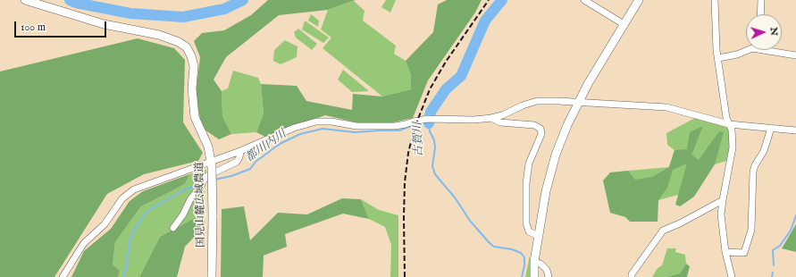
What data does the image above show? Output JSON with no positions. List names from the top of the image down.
{
  "streets": {
    "street": ["国見山麓広域農道"]
  },
  "water": ["古賀川", "都川内川"],
  "scale_bar": "100 m",
  "north": "right"
}
